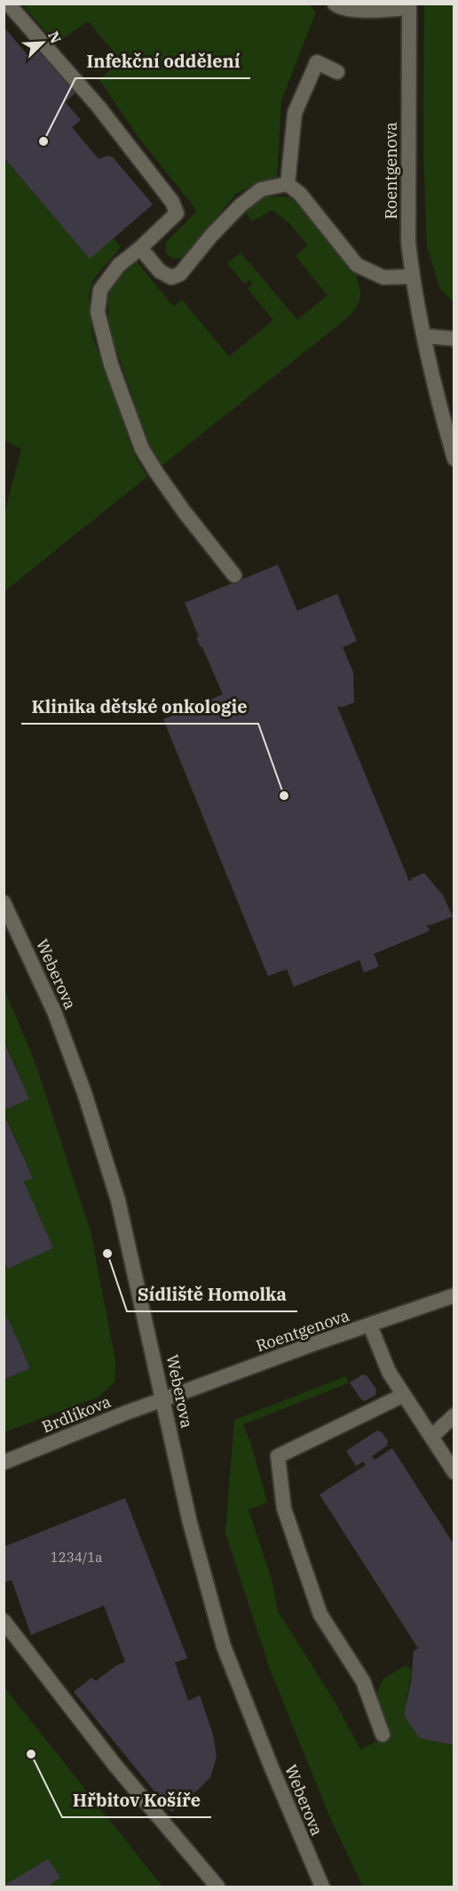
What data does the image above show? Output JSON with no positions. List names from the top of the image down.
{
  "streets": {
    "street": ["Roentgenova", "Weberova", "Brdlíkova"]
  },
  "crossings": [
    ["Roentgenova", "Weberova"],
    ["Roentgenova", "Brdlíkova"],
    ["Weberova", "Brdlíkova"]
  ],
  "places": [
    "Infekční oddělení",
    "Klinika dětské onkologie",
    "Sídliště Homolka",
    "Hřbitov Košíře"
  ],
  "house_numbers": ["1234/1a"],
  "north": "top right"
}
